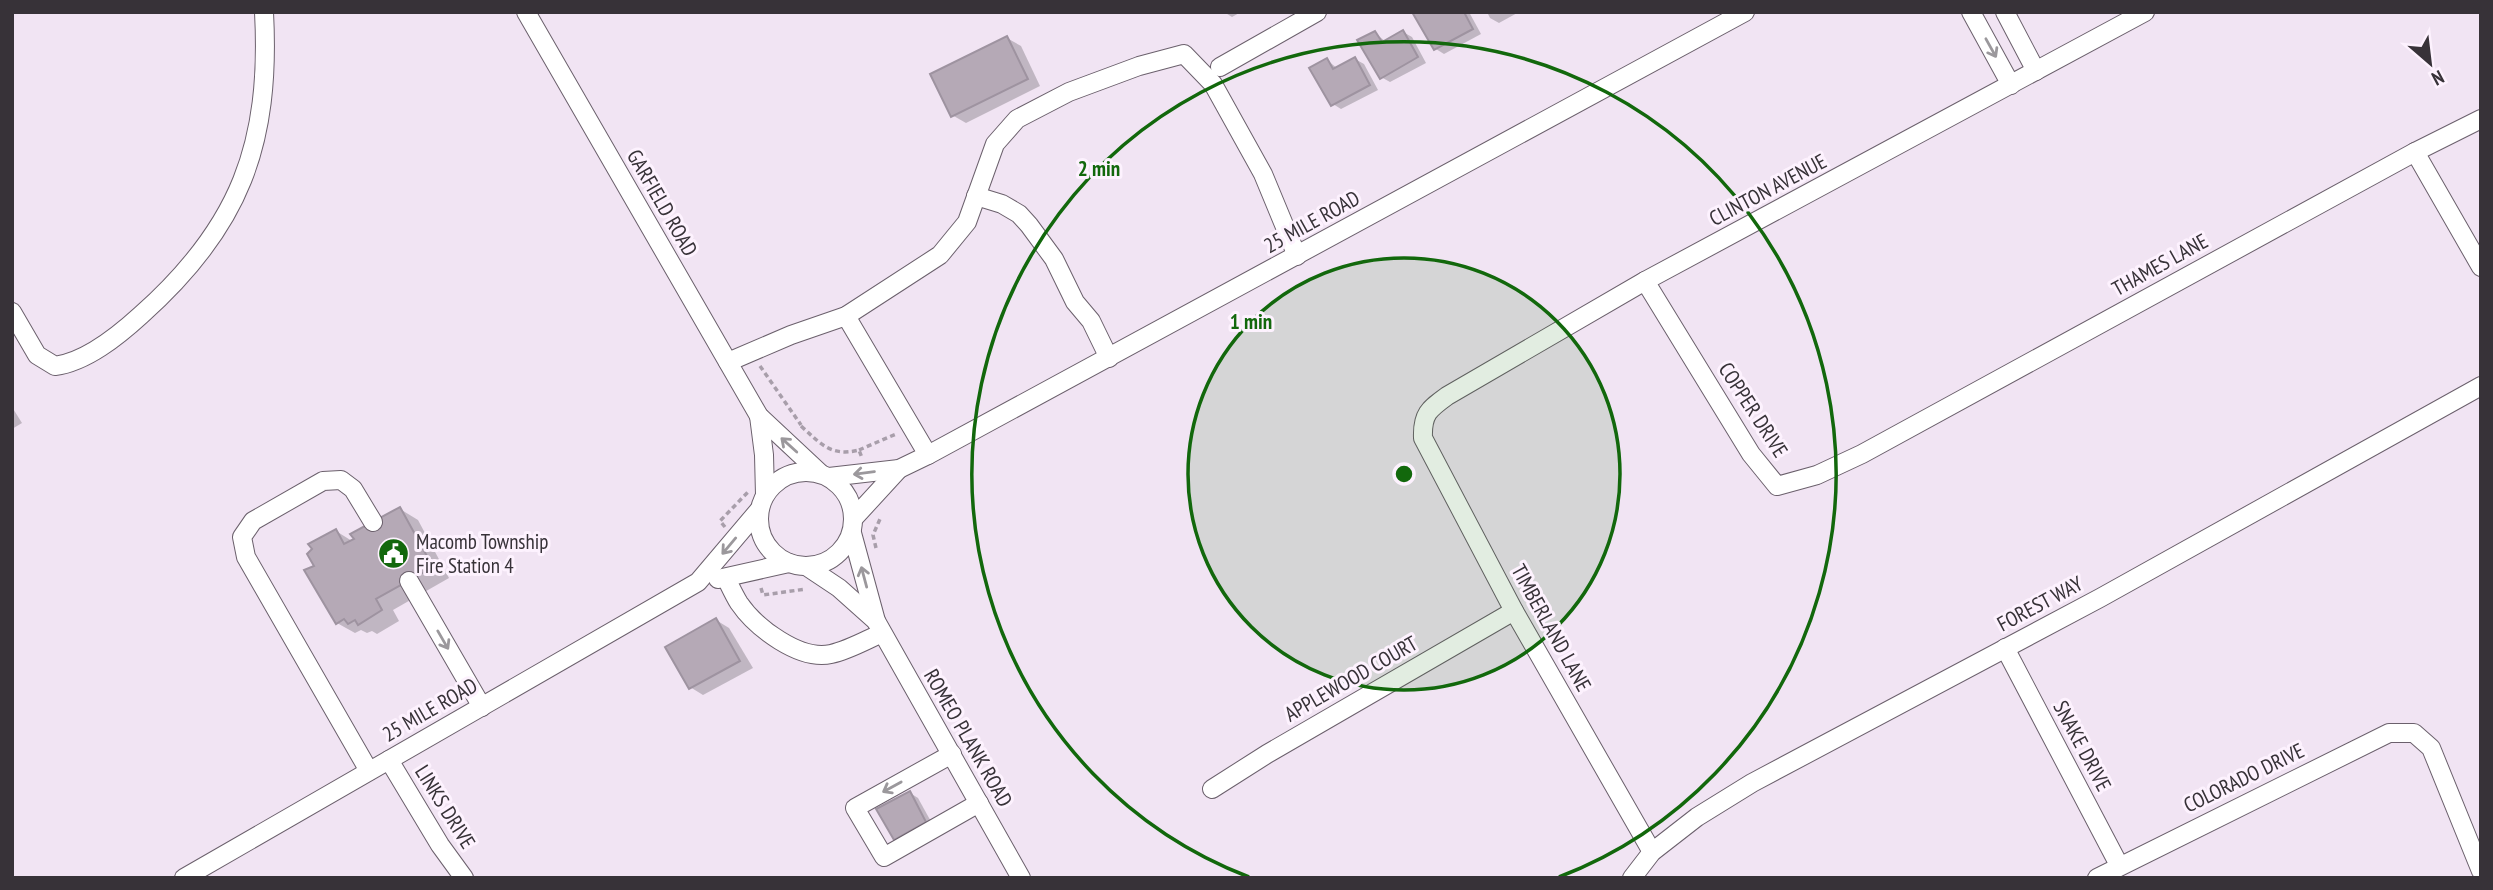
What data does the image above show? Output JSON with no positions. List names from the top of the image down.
{
  "streets": {
    "street": [
      "CLINTON AVENUE",
      "GARFIELD ROAD",
      "25 MILE ROAD",
      "THAMES LANE",
      "COPPER DRIVE",
      "FOREST WAY",
      "TIMBERLAND LANE",
      "APPLEWOOD COURT",
      "ROMEO PLANK ROAD",
      "SNAKE DRIVE",
      "COLORADO DRIVE",
      "LINKS DRIVE"
    ]
  },
  "crossings": [
    ["CLINTON AVENUE", "COPPER DRIVE"],
    ["CLINTON AVENUE", "TIMBERLAND LANE"],
    ["GARFIELD ROAD", "25 MILE ROAD"],
    ["GARFIELD ROAD", "ROMEO PLANK ROAD"],
    ["25 MILE ROAD", "ROMEO PLANK ROAD"],
    ["25 MILE ROAD", "LINKS DRIVE"],
    ["THAMES LANE", "COPPER DRIVE"],
    ["FOREST WAY", "TIMBERLAND LANE"],
    ["FOREST WAY", "SNAKE DRIVE"],
    ["TIMBERLAND LANE", "APPLEWOOD COURT"],
    ["SNAKE DRIVE", "COLORADO DRIVE"]
  ],
  "places": {
    "public building": ["Macomb Township Fire Station 4"]
  },
  "north": "bottom right",
  "rings": ["2 min", "1 min"]
}
